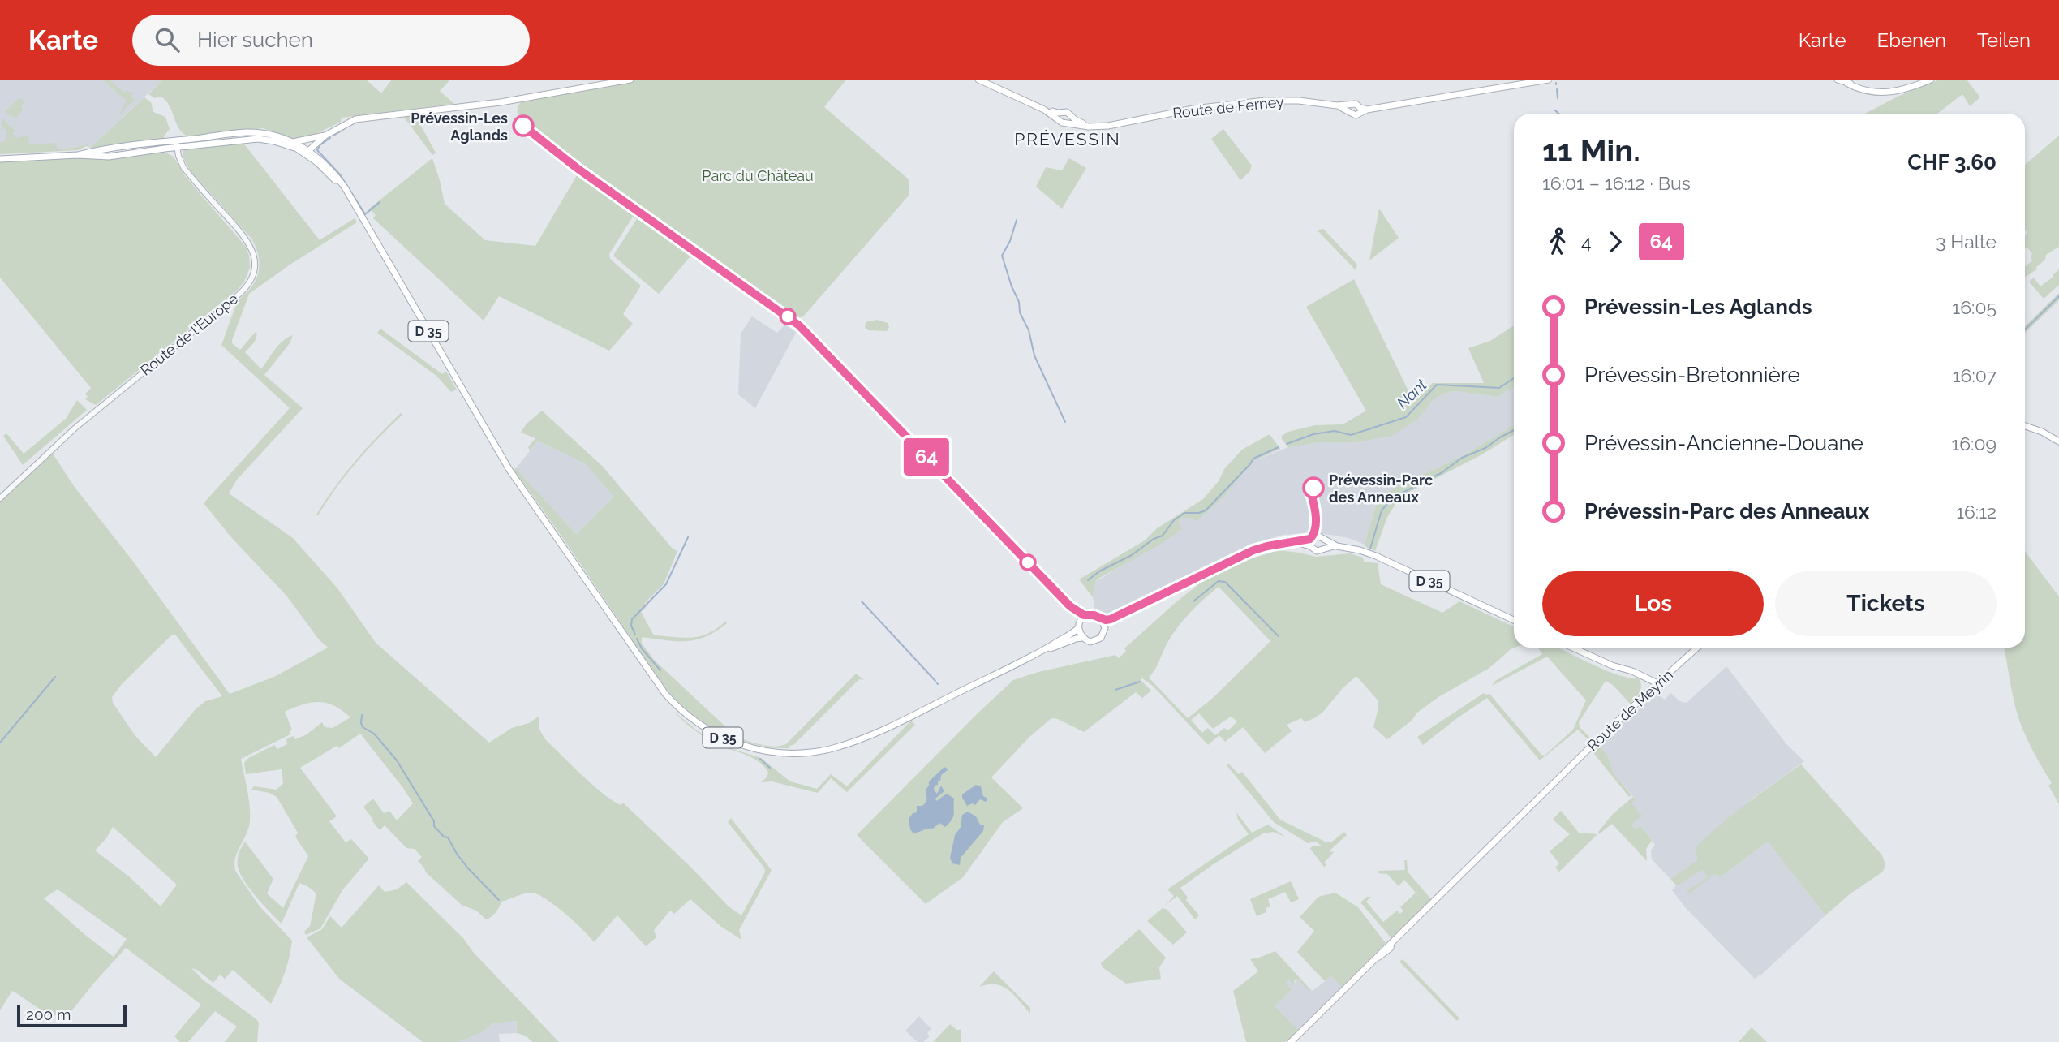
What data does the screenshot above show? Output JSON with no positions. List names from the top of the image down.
{
  "streets": {
    "main road": ["Route de Ferney", "D 35", "Route de Meyrin"],
    "street": ["Route de l'Europe"]
  },
  "crossings": [
    ["D 35", "Route de l'Europe"]
  ],
  "districts": ["PRÉVESSIN"],
  "water": ["Nant"],
  "parks": ["Parc du Château"],
  "places": ["Prévessin-Les Aglands", "Prévessin-Parc des Anneaux"],
  "lines": ["bus line 64"],
  "scale_bar": "200 m",
  "page": {
    "header": "Karte",
    "search": "Hier suchen",
    "nav": ["Karte", "Ebenen", "Teilen"],
    "on_map": "64",
    "heading": ["11 Min.", "16:01 – 16:12 · Bus", "CHF 3.60"],
    "legs": ["4", "64", "3 Halte"],
    "list": [
      {
        "name": "Prévessin-Les Aglands",
        "value": "16:05"
      },
      {
        "name": "Prévessin-Bretonnière",
        "value": "16:07"
      },
      {
        "name": "Prévessin-Ancienne-Douane",
        "value": "16:09"
      },
      {
        "name": "Prévessin-Parc des Anneaux",
        "value": "16:12"
      }
    ],
    "buttons": ["Los", "Tickets"],
    "scale": "200 m"
  }
}
